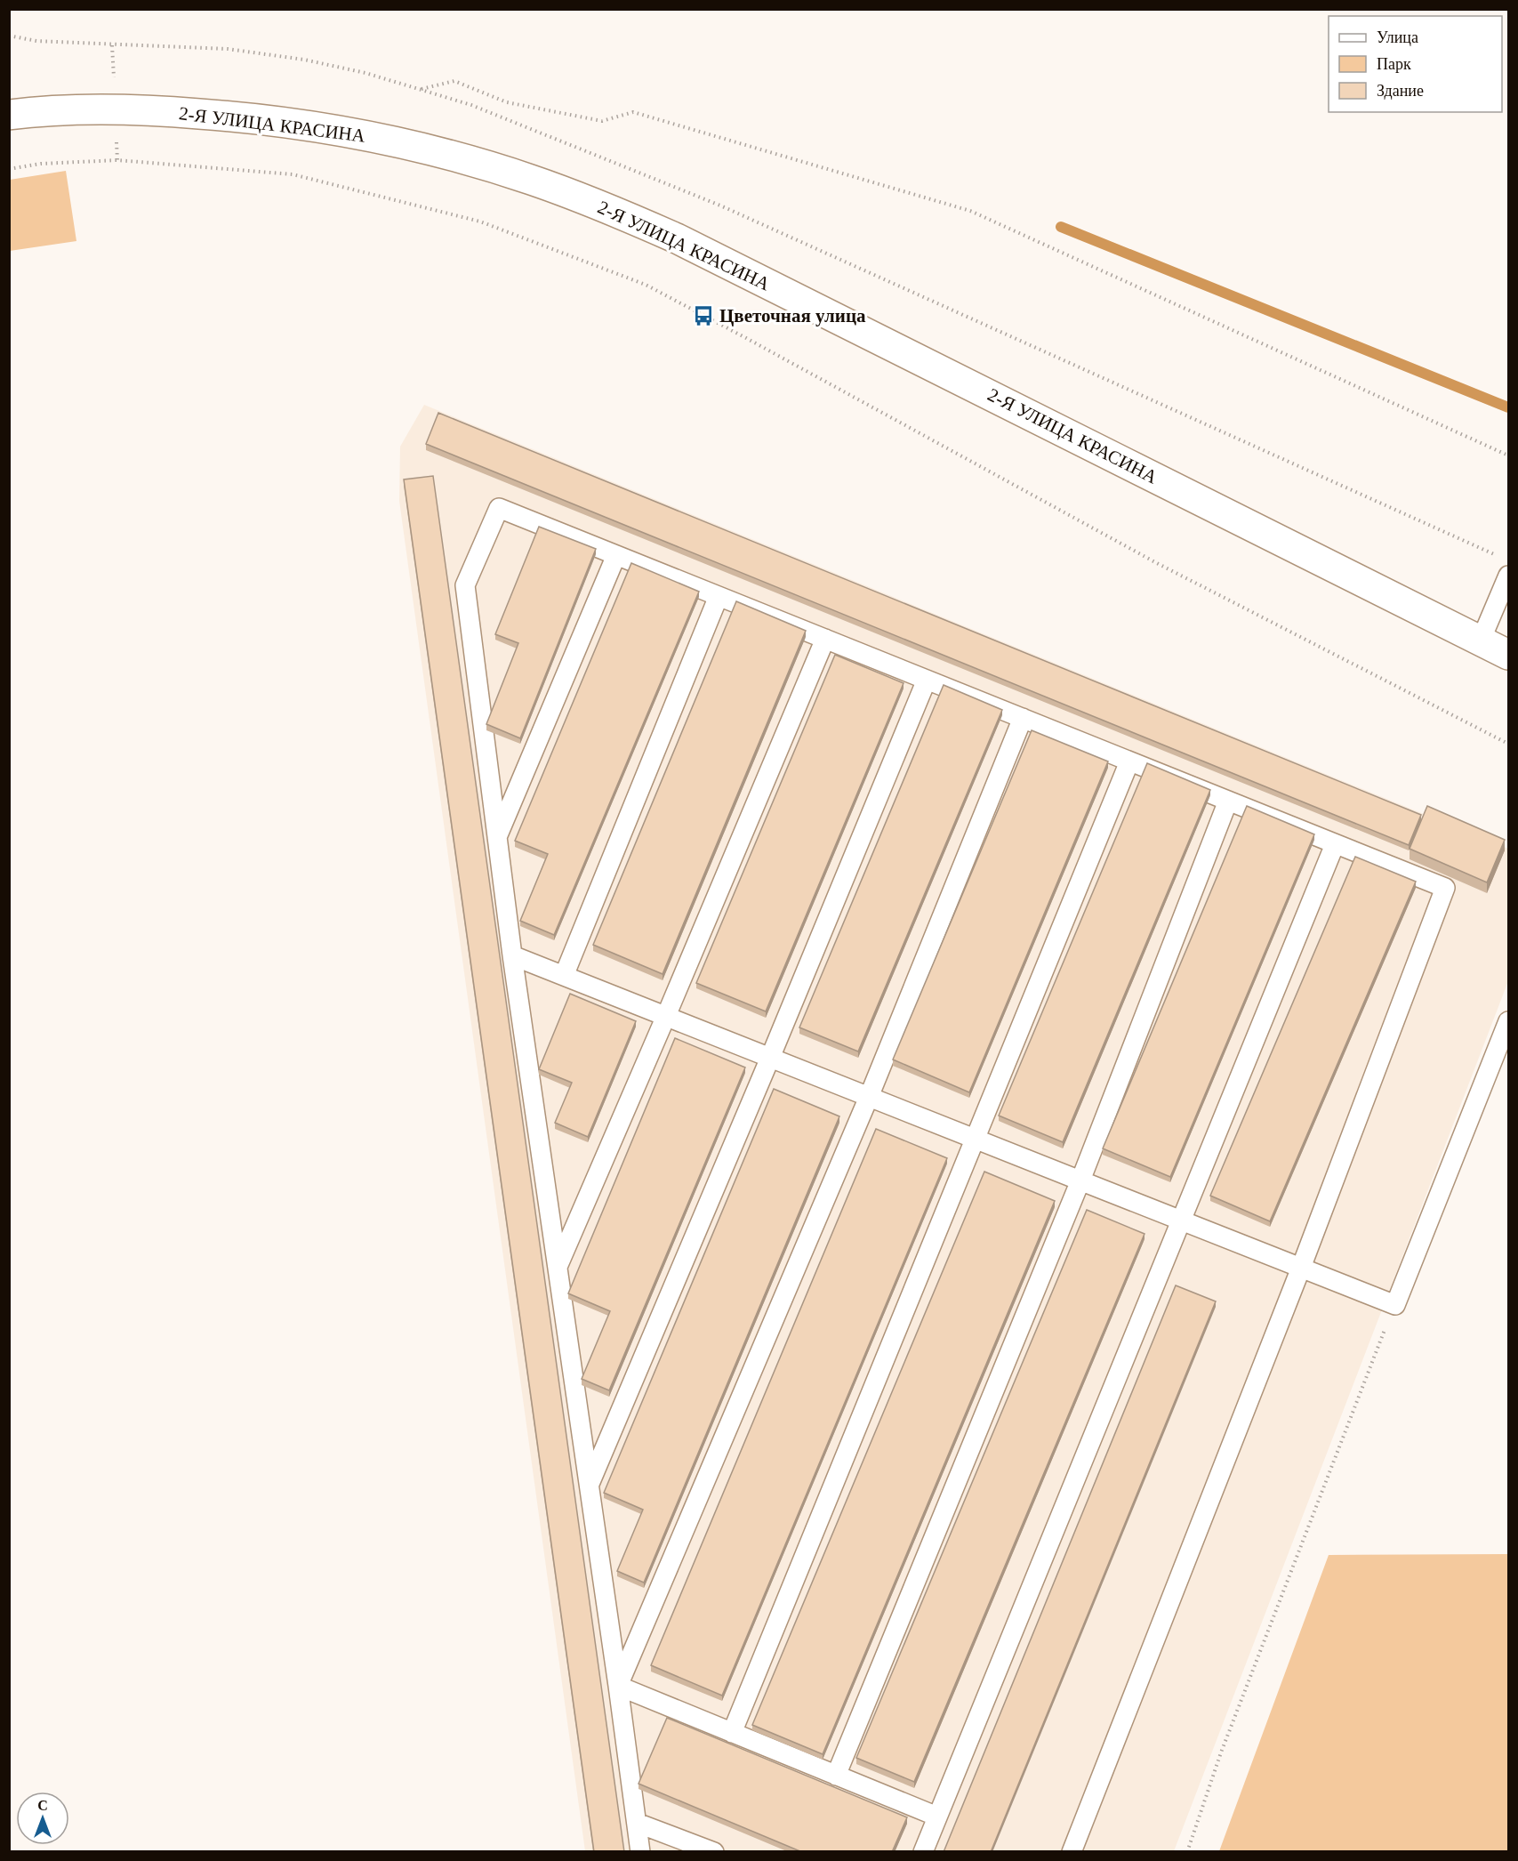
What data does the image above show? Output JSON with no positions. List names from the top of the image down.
{
  "streets": {
    "main road": ["2-Я УЛИЦА КРАСИНА"]
  },
  "places": {
    "bus stop": ["Цветочная улица"]
  },
  "legend": ["Улица", "Парк", "Здание"],
  "north": "top"
}
